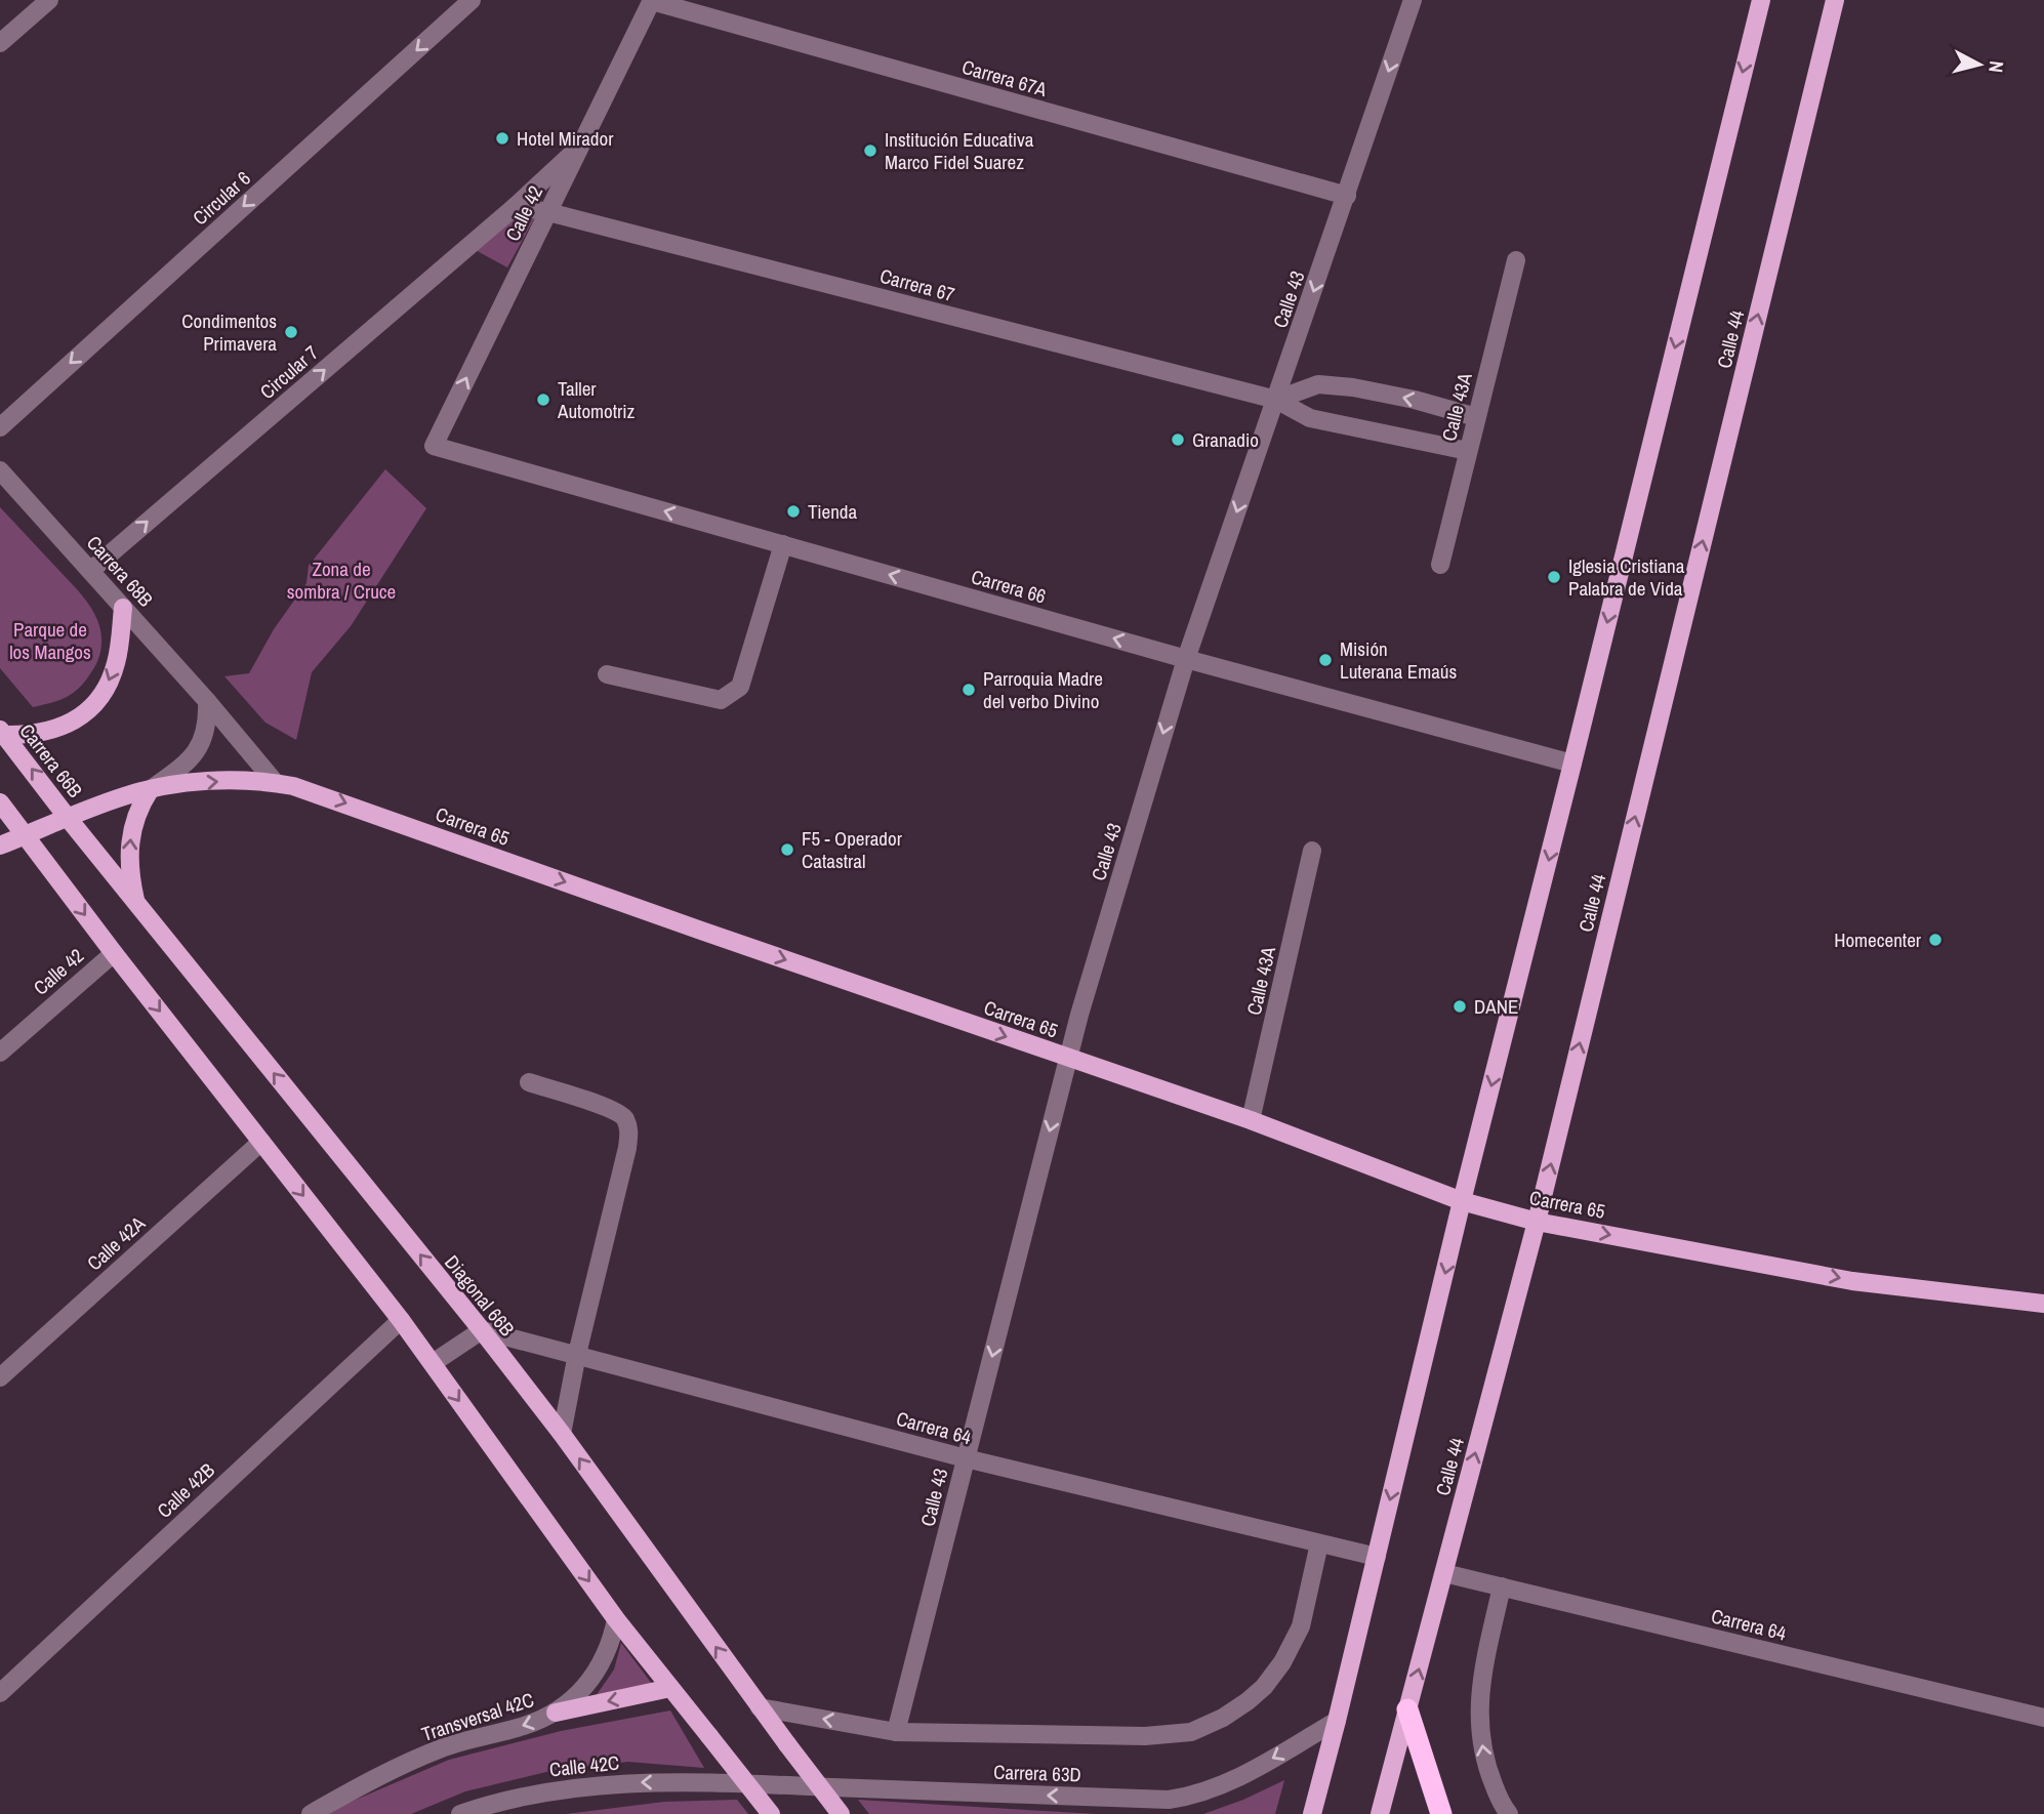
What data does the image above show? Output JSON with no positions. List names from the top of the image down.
{
  "streets": {
    "main road": [
      "Calle 44",
      "Carrera 66B",
      "Carrera 65",
      "Diagonal 66B"
    ],
    "street": [
      "Carrera 67A",
      "Circular 6",
      "Calle 42",
      "Carrera 67",
      "Calle 43",
      "Circular 7",
      "Calle 43A",
      "Carrera 68B",
      "Carrera 66",
      "Calle 42A",
      "Carrera 64",
      "Calle 42B",
      "Transversal 42C",
      "Calle 42C",
      "Carrera 63D"
    ]
  },
  "crossings": [
    ["Carrera 67A", "Calle 42"],
    ["Carrera 67A", "Calle 43"],
    ["Calle 42", "Carrera 67"],
    ["Calle 42", "Circular 7"],
    ["Calle 42", "Carrera 66"],
    ["Carrera 67", "Calle 43"],
    ["Carrera 67", "Calle 43A"],
    ["Calle 43", "Carrera 66"],
    ["Calle 43", "Carrera 65"],
    ["Calle 43", "Carrera 64"],
    ["Calle 43", "Carrera 63D"],
    ["Calle 44", "Carrera 65"],
    ["Calle 44", "Carrera 64"],
    ["Circular 7", "Carrera 68B"],
    ["Calle 43A", "Carrera 65"],
    ["Carrera 68B", "Carrera 65"],
    ["Carrera 66B", "Carrera 65"],
    ["Carrera 66B", "Diagonal 66B"],
    ["Carrera 65", "Diagonal 66B"],
    ["Diagonal 66B", "Carrera 64"],
    ["Diagonal 66B", "Carrera 63D"],
    ["Carrera 64", "Carrera 63D"],
    ["Calle 42C", "Carrera 63D"]
  ],
  "one_way": [
    "Circular 6",
    "Calle 42",
    "Calle 43",
    "Circular 7",
    "Carrera 66",
    "Carrera 65",
    "Transversal 42C",
    "Calle 42C",
    "Carrera 63D"
  ],
  "parks": ["Zona de sombra / Cruce", "Parque de los Mangos"],
  "places": [
    "Hotel Mirador",
    "Institución Educativa Marco Fidel Suarez",
    "Condimentos Primavera",
    "Taller Automotriz",
    "Granadio",
    "Tienda",
    "Iglesia Cristiana Palabra de Vida",
    "Misión Luterana Emaús",
    "Parroquia Madre del verbo Divino",
    "F5 - Operador Catastral",
    "Homecenter",
    "DANE"
  ],
  "north": "right"
}
